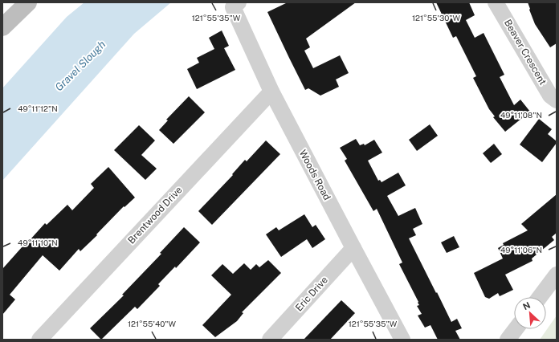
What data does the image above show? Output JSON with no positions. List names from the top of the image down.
{
  "streets": {
    "street": [
      "Beaver Crescent",
      "Woods Road",
      "Brentwood Drive",
      "Eric Drive"
    ]
  },
  "crossings": [
    ["Woods Road", "Brentwood Drive"],
    ["Woods Road", "Eric Drive"]
  ],
  "water": ["Gravel Slough"],
  "north": "top left",
  "coordinates": [
    "121°55'30\"W",
    "121°55'35\"W",
    "49°11'12\"N",
    "49°11'08\"N",
    "49°11'10\"N",
    "49°11'06\"N",
    "121°55'40\"W"
  ]
}
